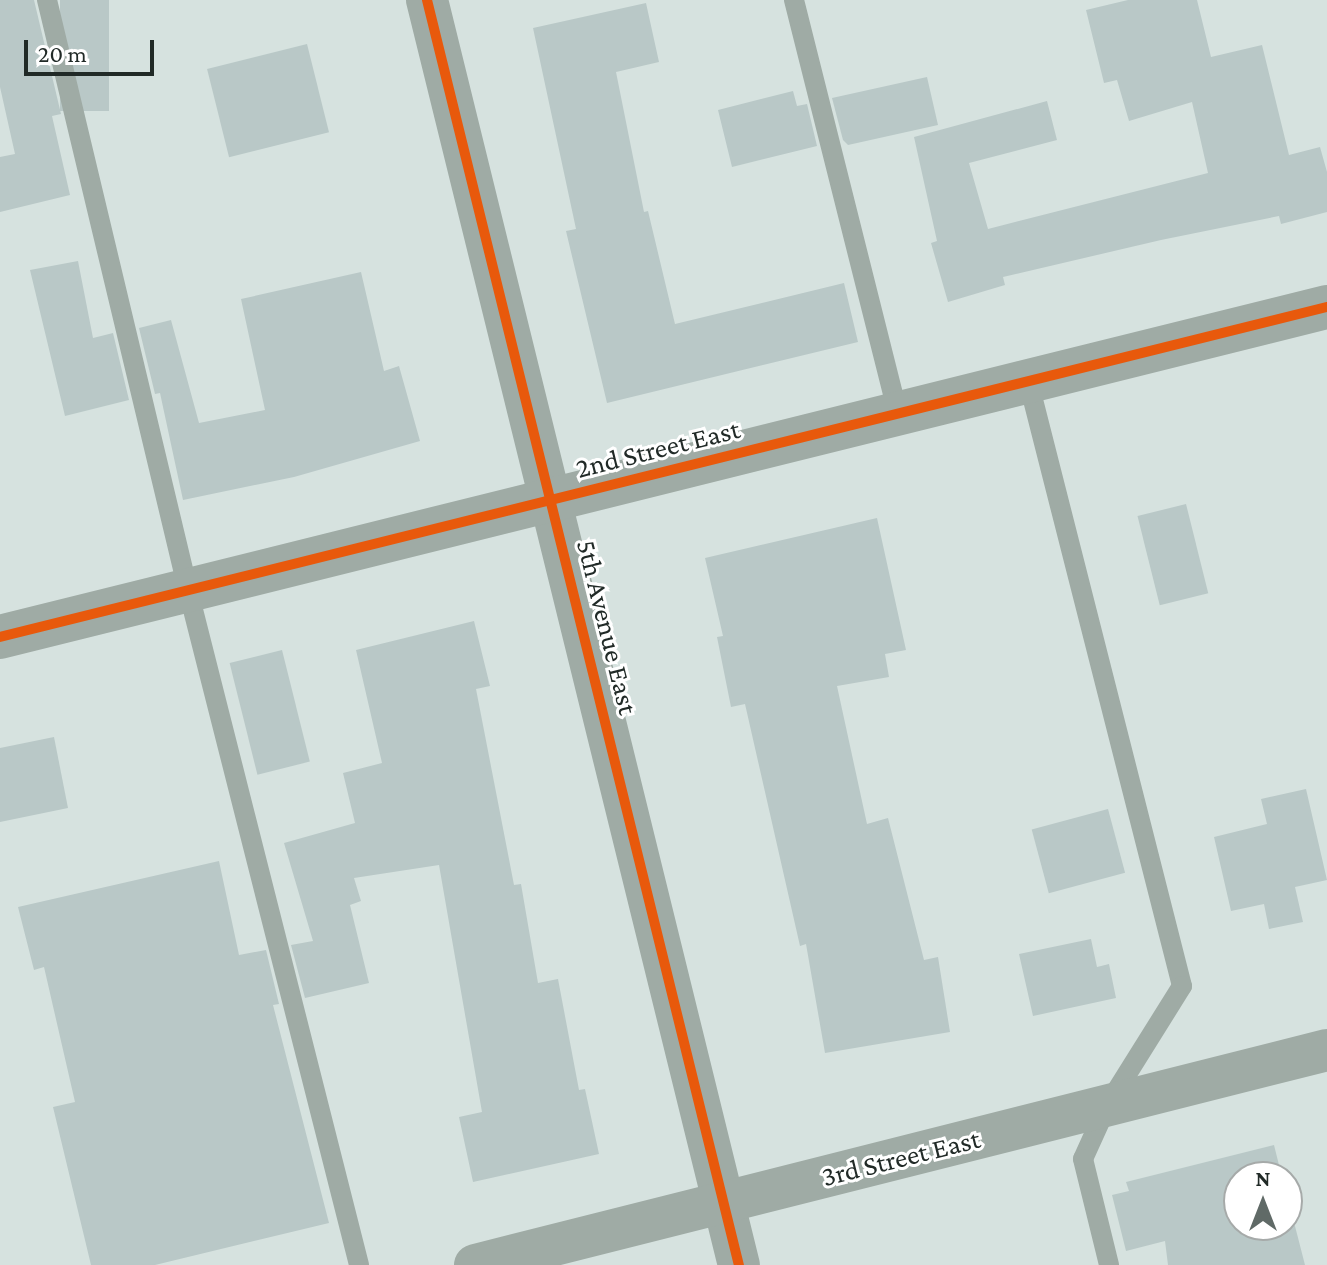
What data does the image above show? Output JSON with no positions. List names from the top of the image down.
{
  "streets": {
    "street": ["2nd Street East", "5th Avenue East", "3rd Street East"]
  },
  "crossings": [
    ["2nd Street East", "5th Avenue East"],
    ["5th Avenue East", "3rd Street East"]
  ],
  "scale_bar": "20 m",
  "north": "top"
}
